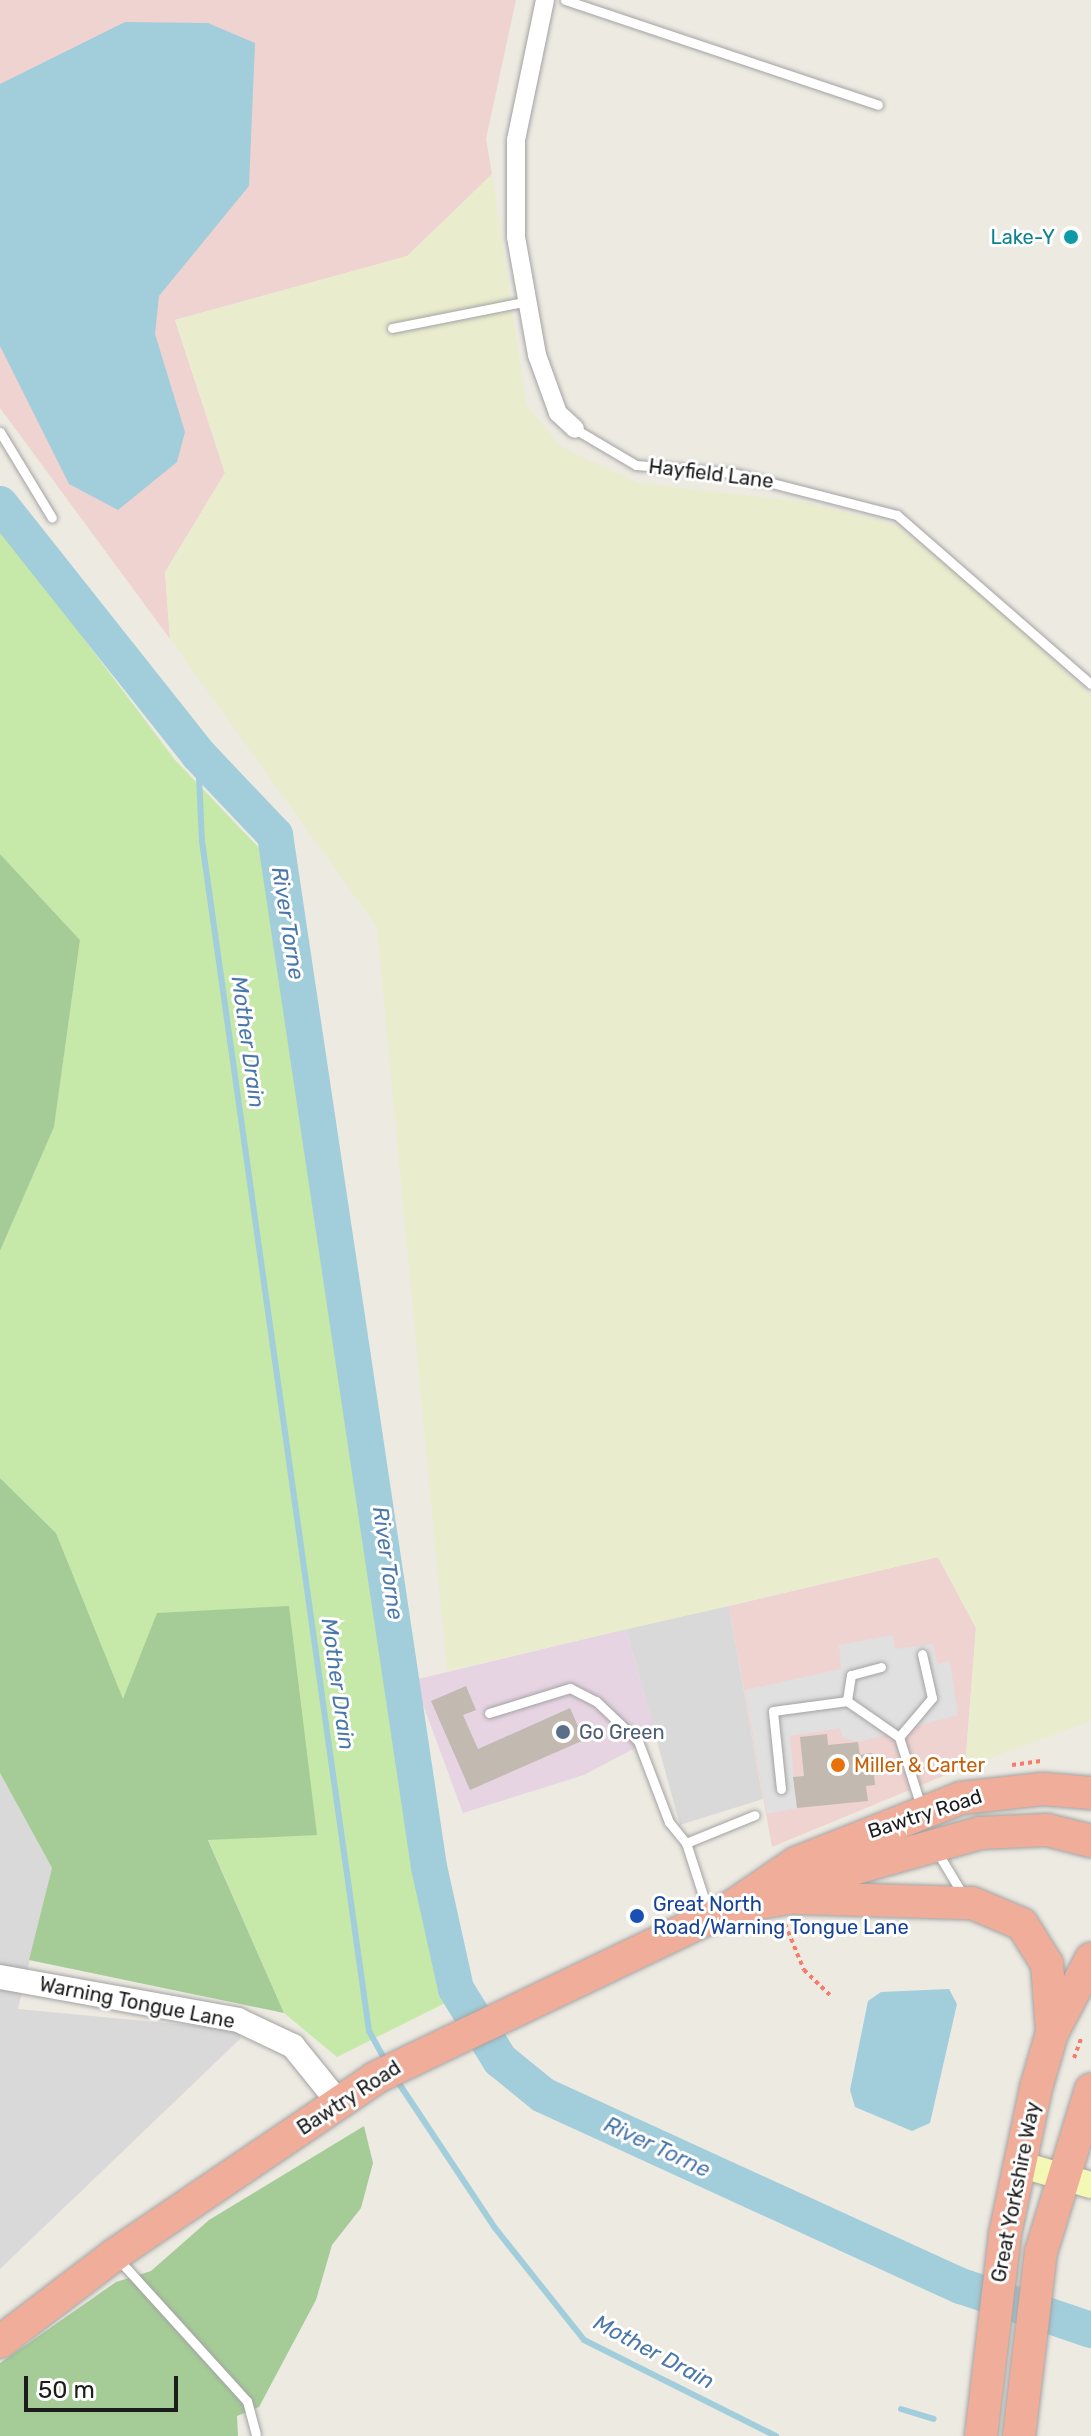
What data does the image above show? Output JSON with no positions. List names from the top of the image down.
{
  "streets": {
    "highway": ["Bawtry Road", "Great Yorkshire Way"],
    "street": ["Hayfield Lane", "Warning Tongue Lane"]
  },
  "crossings": [
    ["Bawtry Road", "Warning Tongue Lane"]
  ],
  "water": ["River Torne", "Mother Drain"],
  "places": [
    "Lake-Y",
    "Go Green",
    "Miller & Carter",
    "Great North Road/Warning Tongue Lane"
  ],
  "scale_bar": "50 m"
}
